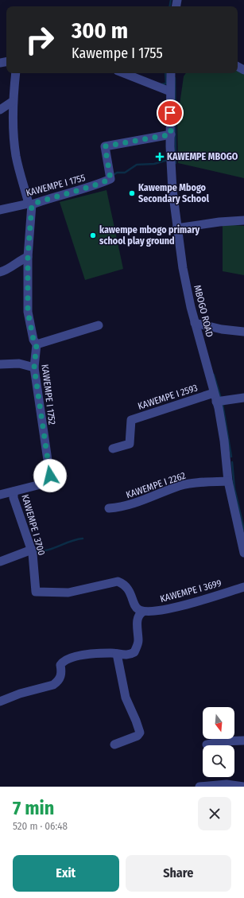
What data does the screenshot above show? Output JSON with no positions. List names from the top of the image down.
{
  "streets": {
    "street": [
      "KAWEMPE I 1755",
      "MBOGO ROAD",
      "KAWEMPE I 1752",
      "KAWEMPE I 2593",
      "KAWEMPE I 2262",
      "KAWEMPE I 3700",
      "KAWEMPE I 3699"
    ]
  },
  "crossings": [
    ["KAWEMPE I 1755", "MBOGO ROAD"],
    ["KAWEMPE I 1755", "KAWEMPE I 1752"],
    ["MBOGO ROAD", "KAWEMPE I 2593"],
    ["MBOGO ROAD", "KAWEMPE I 2262"],
    ["KAWEMPE I 1752", "KAWEMPE I 3700"],
    ["KAWEMPE I 3700", "KAWEMPE I 3699"]
  ],
  "places": {
    "health": ["KAWEMPE MBOGO"],
    "other": ["Kawempe Mbogo Secondary School", "kawempe mbogo primary school play ground"]
  },
  "north": "bottom",
  "page": {
    "turn": ["300 m", "Kawempe I 1755"],
    "heading": ["7 min", "520 m · 06:48"],
    "buttons": ["Exit", "Share"]
  }
}
